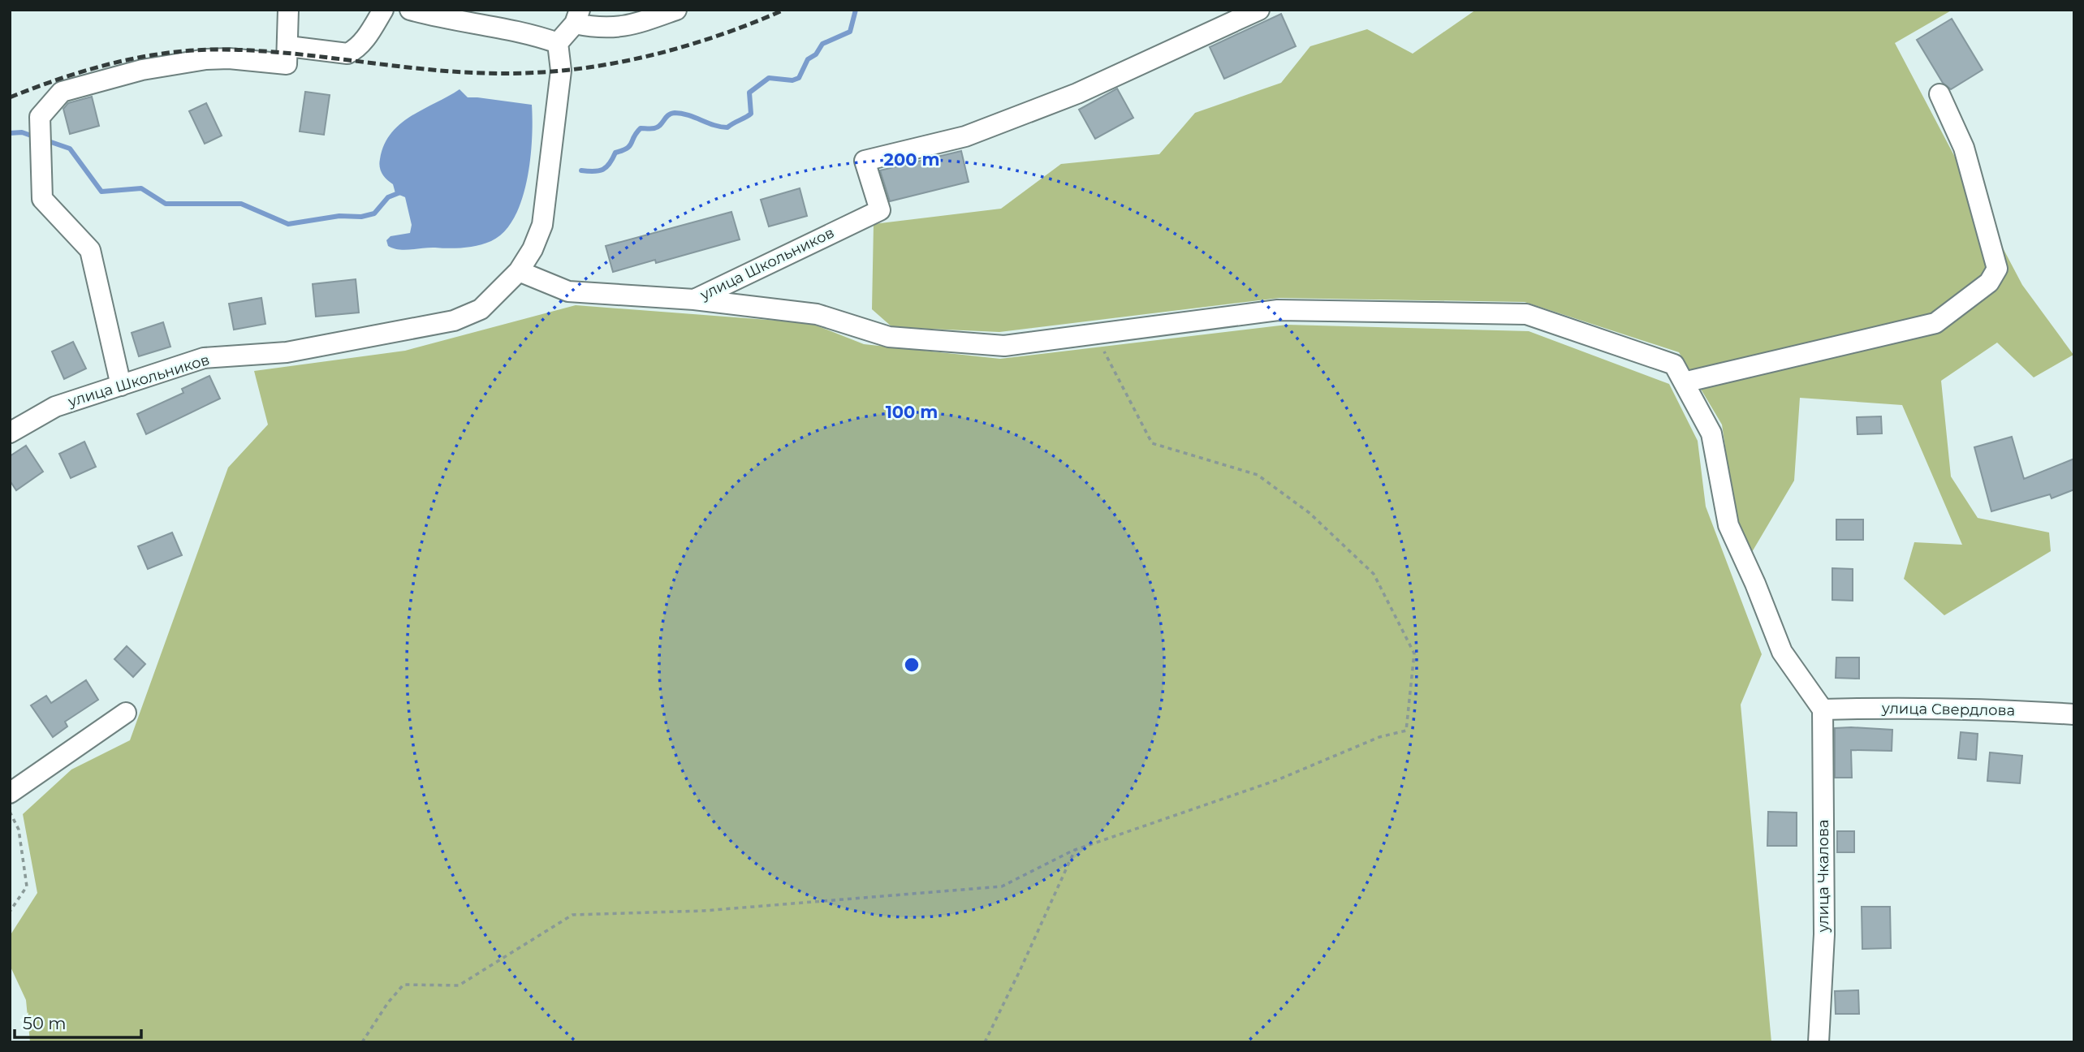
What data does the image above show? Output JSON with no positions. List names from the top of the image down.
{
  "streets": {
    "street": ["улица Школьников", "улица Свердлова", "улица Чкалова"]
  },
  "crossings": [
    ["улица Свердлова", "улица Чкалова"]
  ],
  "scale_bar": "50 m",
  "rings": ["200 m", "100 m"]
}
